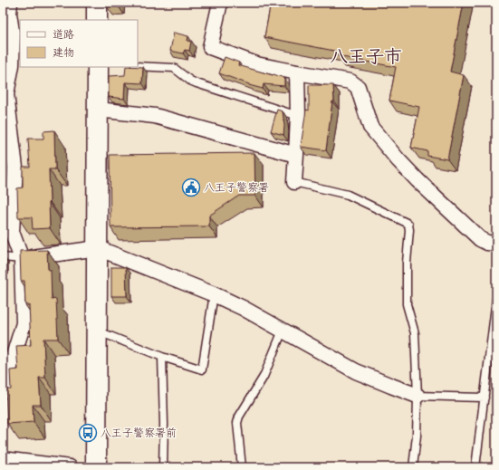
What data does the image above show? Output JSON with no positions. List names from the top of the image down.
{
  "districts": ["八王子市"],
  "places": {
    "public building": ["八王子警察署"],
    "bus stop": ["八王子警察署前"]
  },
  "legend": ["道路", "建物"]
}
